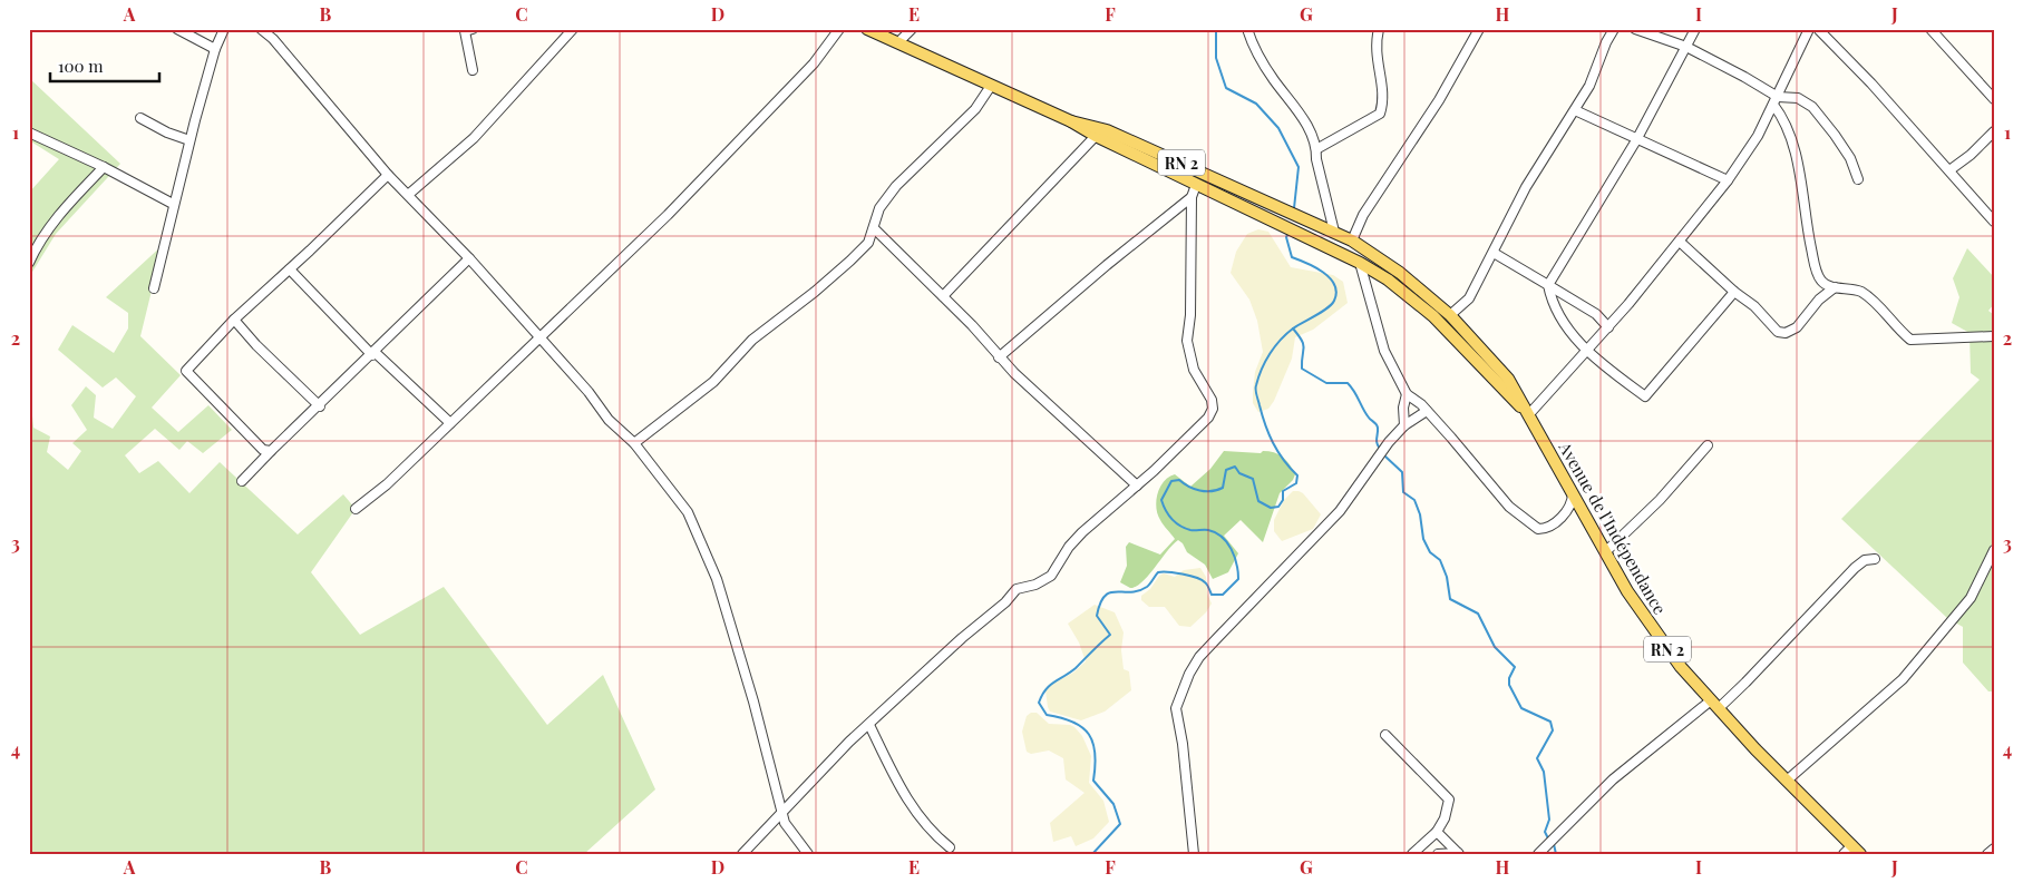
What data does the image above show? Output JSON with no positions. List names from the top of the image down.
{
  "streets": {
    "main road": ["RN 2", "Avenue de l'Indépendance"]
  },
  "scale_bar": "100 m",
  "grid": {
    "columns": [
      "A",
      "B",
      "C",
      "D",
      "E",
      "F",
      "G",
      "H",
      "I",
      "J"
    ],
    "rows": [
      "1",
      "2",
      "3",
      "4"
    ]
  }
}
